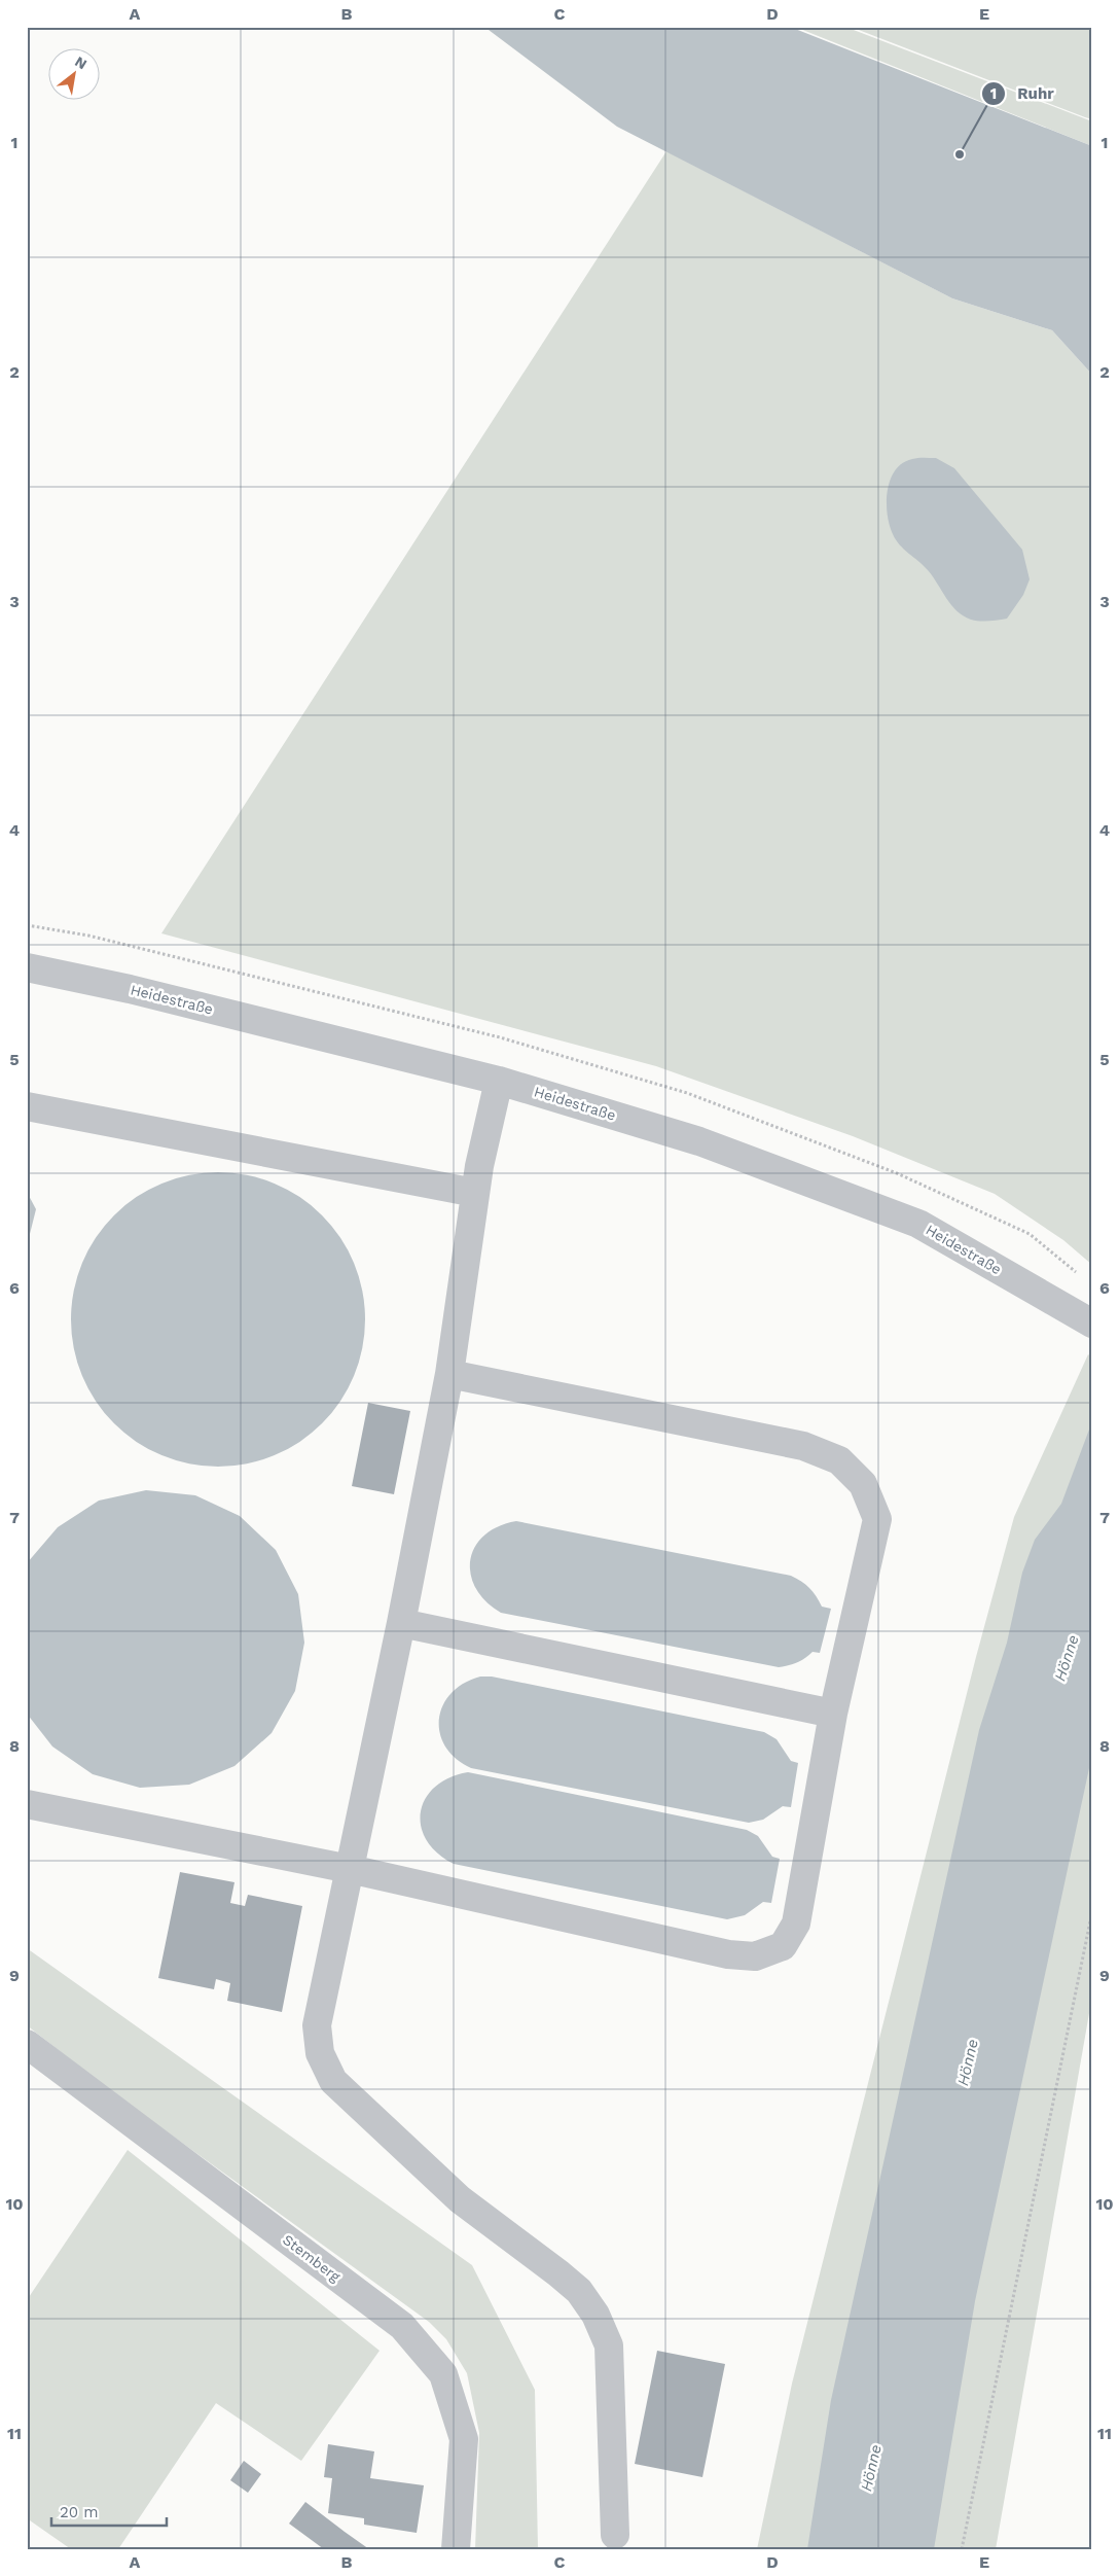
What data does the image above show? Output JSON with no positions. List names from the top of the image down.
{
  "streets": {
    "street": ["Heidestraße", "Stemberg"]
  },
  "water": ["Hönne"],
  "places": ["Ruhr"],
  "scale_bar": "20 m",
  "north": "top right",
  "grid": {
    "columns": [
      "A",
      "B",
      "C",
      "D",
      "E"
    ],
    "rows": [
      "1",
      "2",
      "3",
      "4",
      "5",
      "6",
      "7",
      "8",
      "9",
      "10",
      "11"
    ]
  }
}
